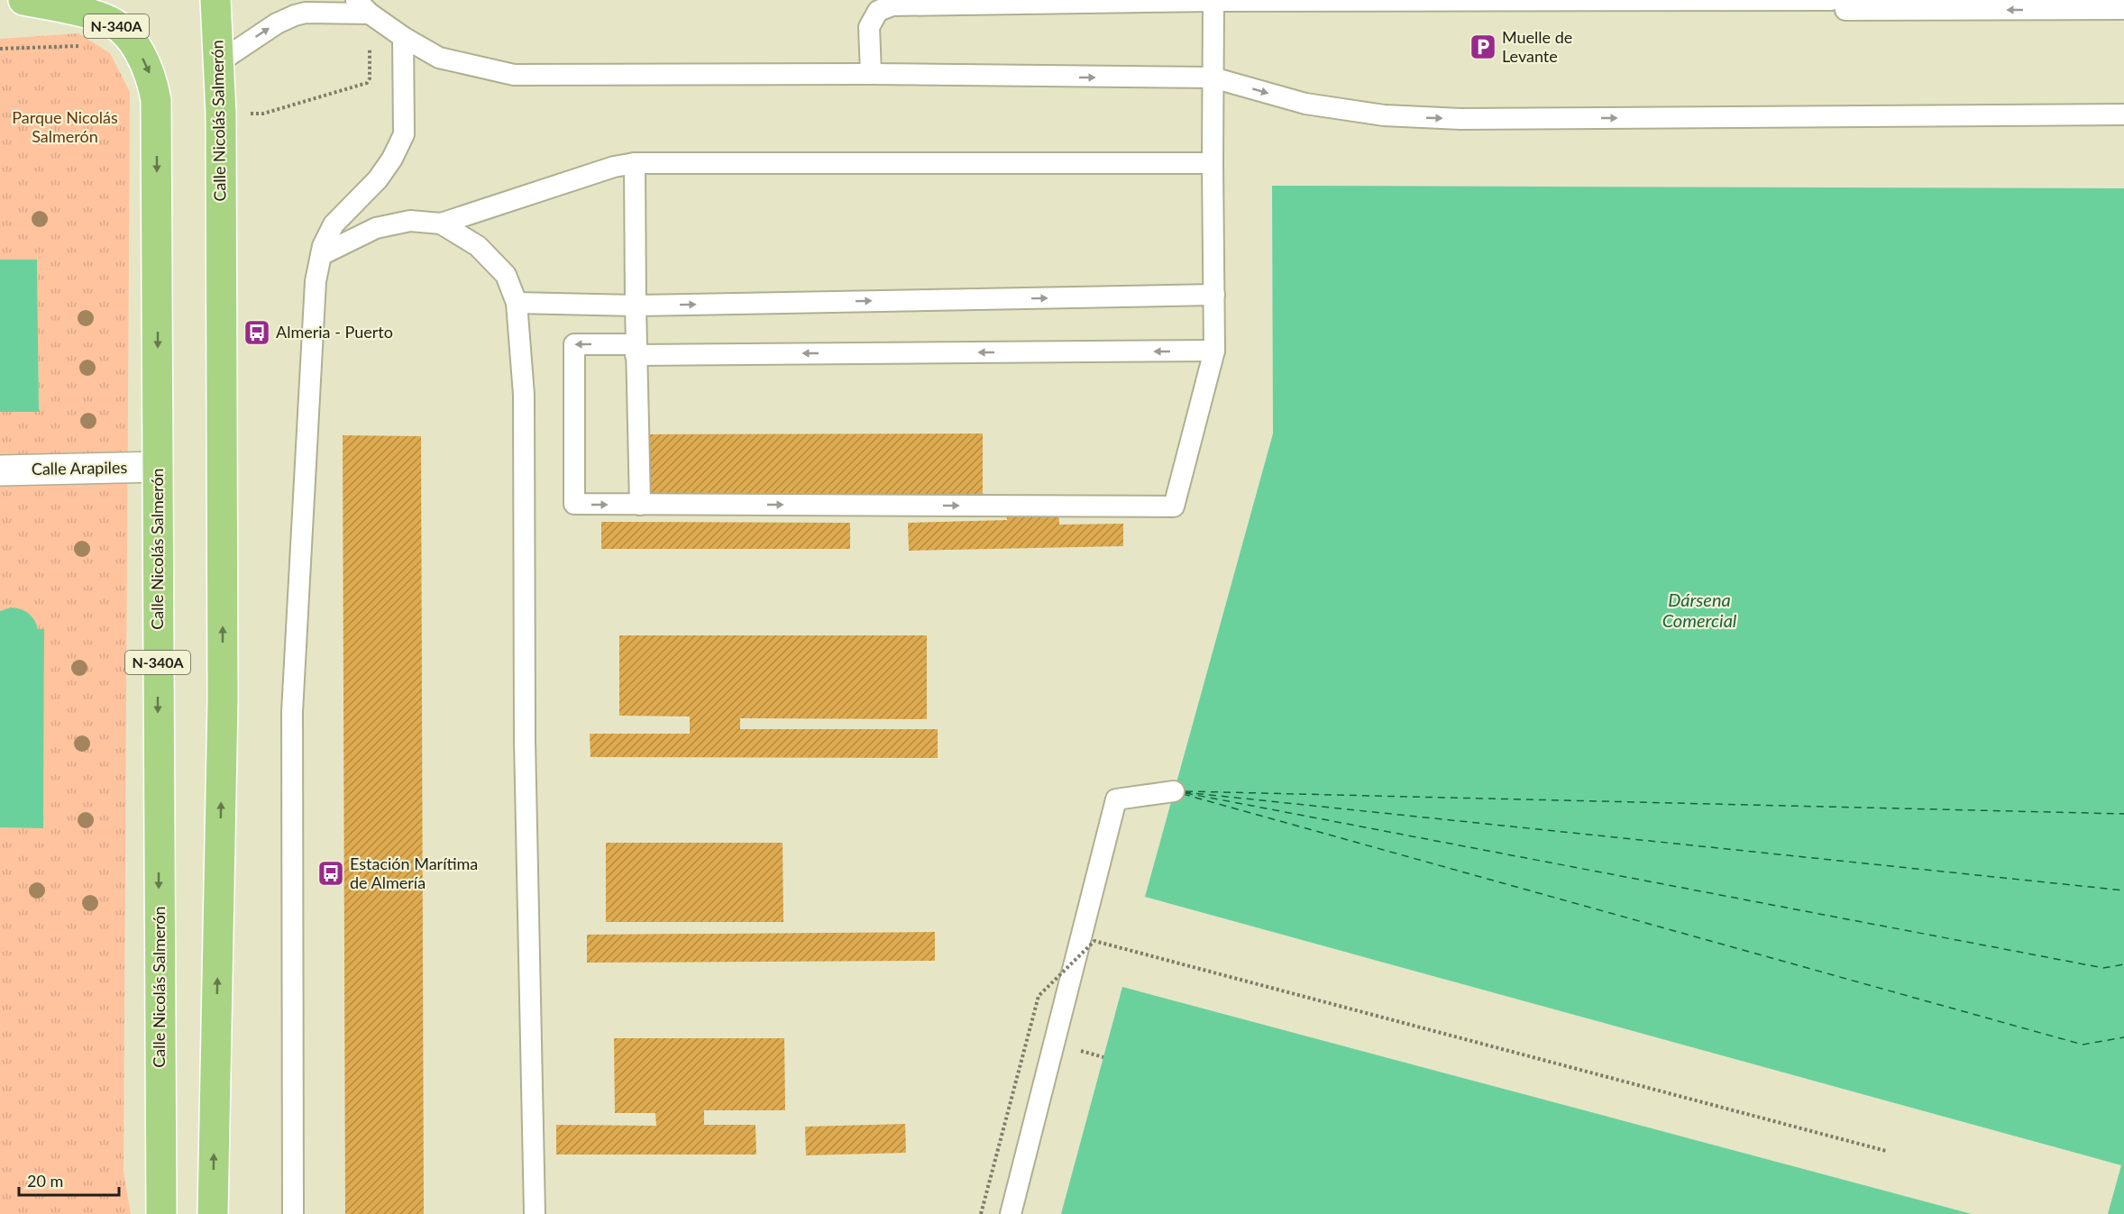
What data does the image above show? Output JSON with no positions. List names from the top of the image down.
{
  "streets": {
    "highway": ["N-340A", "Calle Nicolás Salmerón"],
    "street": ["Calle Arapiles"]
  },
  "crossings": [
    ["Calle Nicolás Salmerón", "Calle Arapiles"]
  ],
  "water": ["Dársena Comercial"],
  "parks": ["Parque Nicolás Salmerón"],
  "places": {
    "parking": ["Muelle de Levante"],
    "bus stop": ["Almeria - Puerto", "Estación Marítima de Almería"]
  },
  "scale_bar": "20 m"
}
